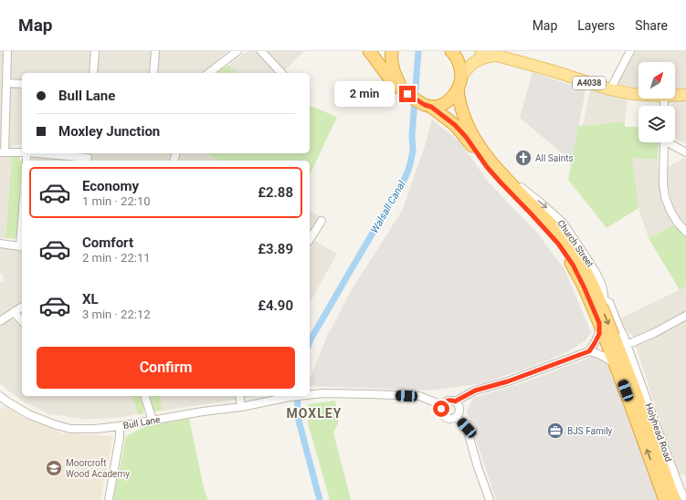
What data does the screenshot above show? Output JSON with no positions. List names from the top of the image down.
{
  "streets": {
    "main road": ["A4038"],
    "street": ["Bull Lane", "Holyhead Road"]
  },
  "districts": ["MOXLEY"],
  "water": ["Walsall Canal"],
  "places": {
    "church": ["All Saints"],
    "office": ["BJS Family"],
    "school or university": ["Moorcroft Wood Academy"]
  },
  "north": "top right",
  "page": {
    "header": "Map",
    "nav": ["Map", "Layers", "Share"],
    "banner": ["Bull Lane", "Moxley Junction"],
    "bubble": "2 min",
    "list": [
      {
        "name": "Economy",
        "note": "1 min · 22:10",
        "value": "£2.88"
      },
      {
        "name": "Comfort",
        "note": "2 min · 22:11",
        "value": "£3.89"
      },
      {
        "name": "XL",
        "note": "3 min · 22:12",
        "value": "£4.90"
      }
    ],
    "buttons": "Confirm"
  }
}
